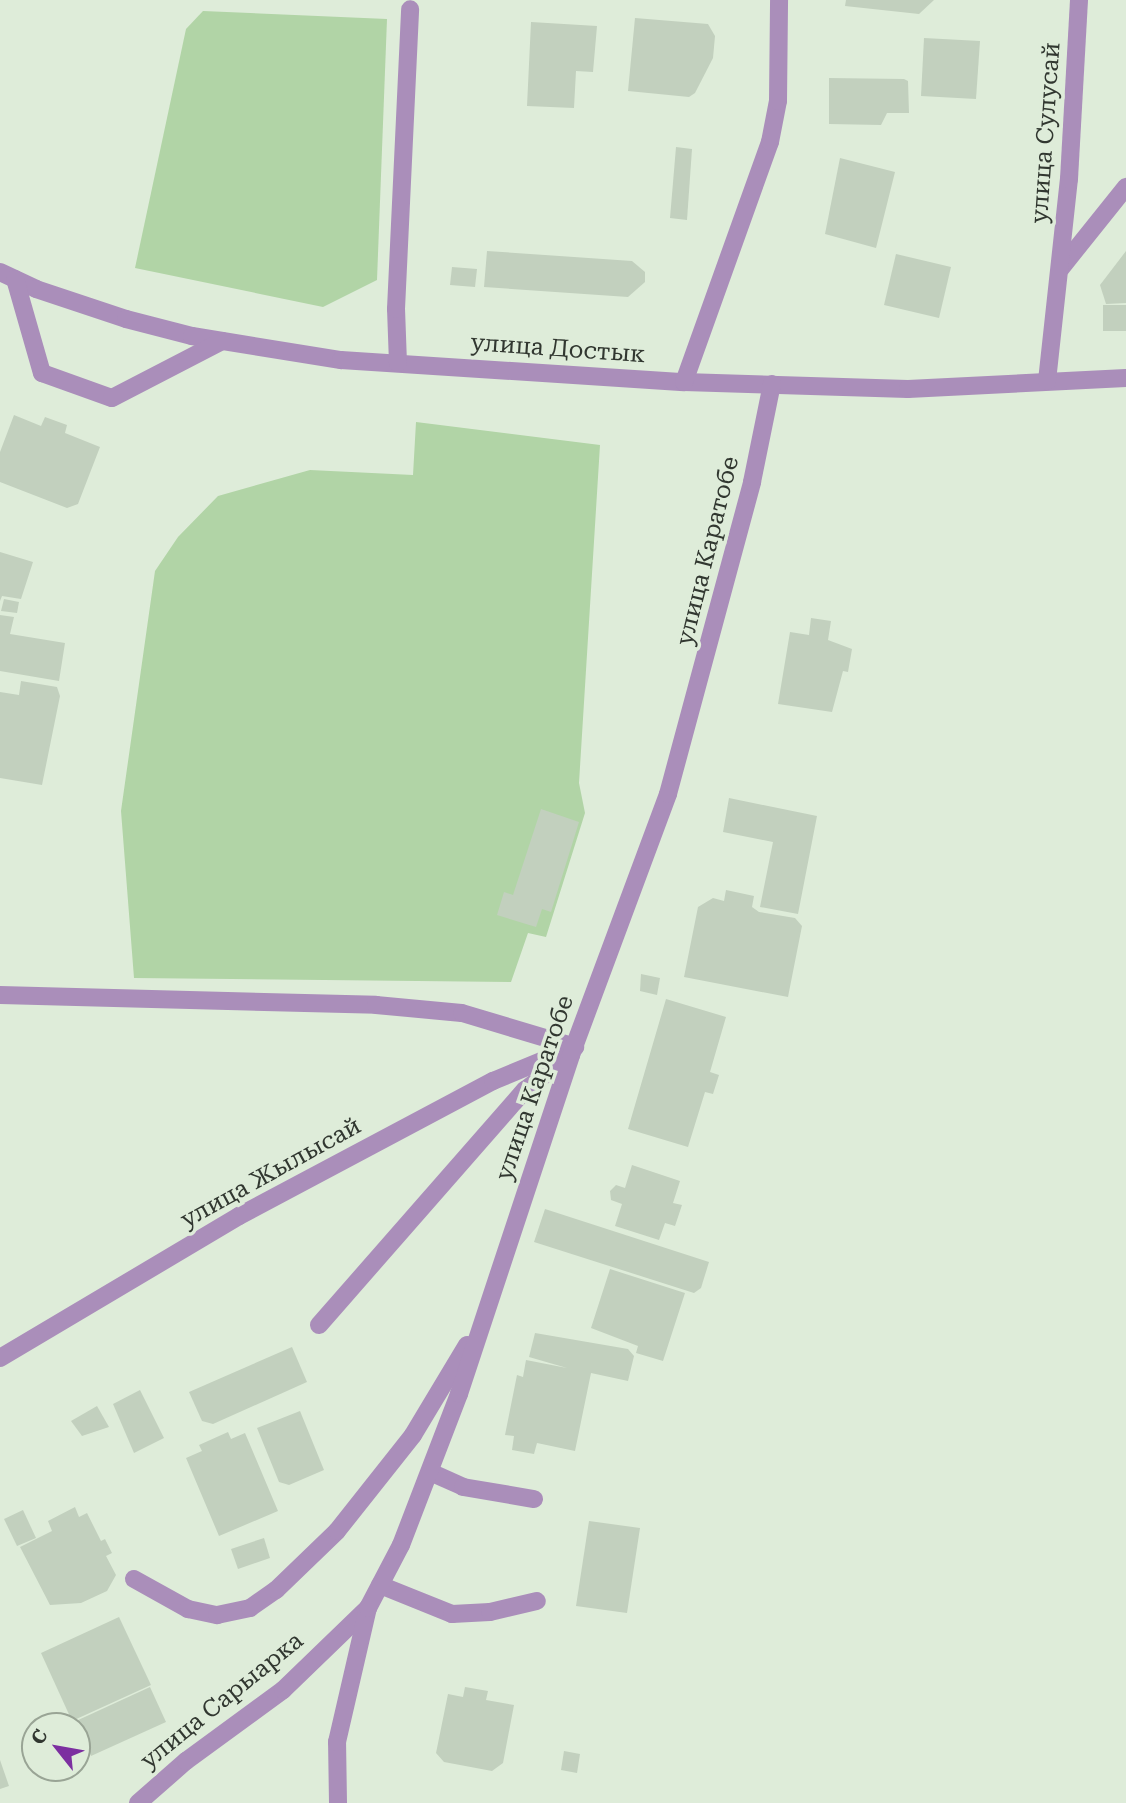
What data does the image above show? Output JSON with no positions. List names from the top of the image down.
{
  "streets": {
    "street": [
      "улица Сулусай",
      "улица Достык",
      "улица Каратобе",
      "улица Жылысай",
      "улица Сарыарка"
    ]
  },
  "crossings": [
    ["улица Сулусай", "улица Достык"],
    ["улица Достык", "улица Каратобе"],
    ["улица Каратобе", "улица Жылысай"],
    ["улица Каратобе", "улица Сарыарка"]
  ],
  "north": "top left"
}
